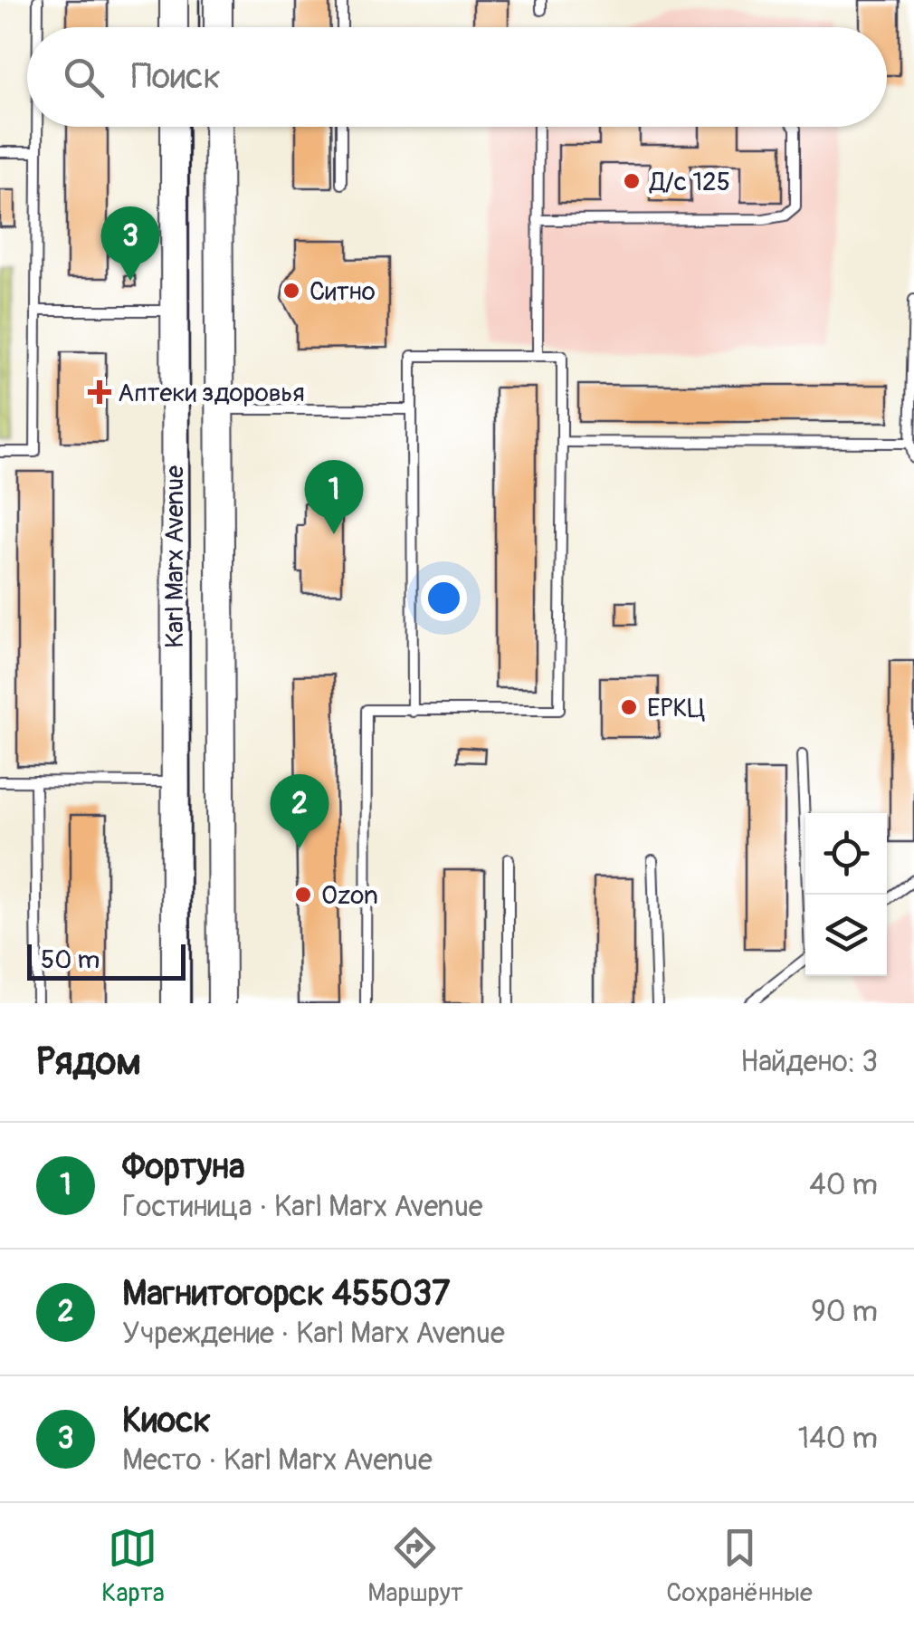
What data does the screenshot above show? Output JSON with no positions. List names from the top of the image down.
{
  "streets": {
    "main road": ["Karl Marx Avenue"]
  },
  "places": {
    "other": [
      "Д/с 125",
      "Ситно",
      "ЕРКЦ",
      "Ozon"
    ],
    "health": ["Аптеки здоровья"]
  },
  "scale_bar": "50 m",
  "page": {
    "search": "Поиск",
    "pins": ["3", "1", "2"],
    "scale": "50 m",
    "heading": ["Рядом", "Найдено: 3"],
    "list": [
      {
        "mark": "1",
        "name": "Фортуна",
        "note": "Гостиница · Karl Marx Avenue",
        "value": "40 m"
      },
      {
        "mark": "2",
        "name": "Магнитогорск 455037",
        "note": "Учреждение · Karl Marx Avenue",
        "value": "90 m"
      },
      {
        "mark": "3",
        "name": "Киоск",
        "note": "Место · Karl Marx Avenue",
        "value": "140 m"
      }
    ],
    "nav": ["Карта", "Маршрут", "Сохранённые"]
  }
}
